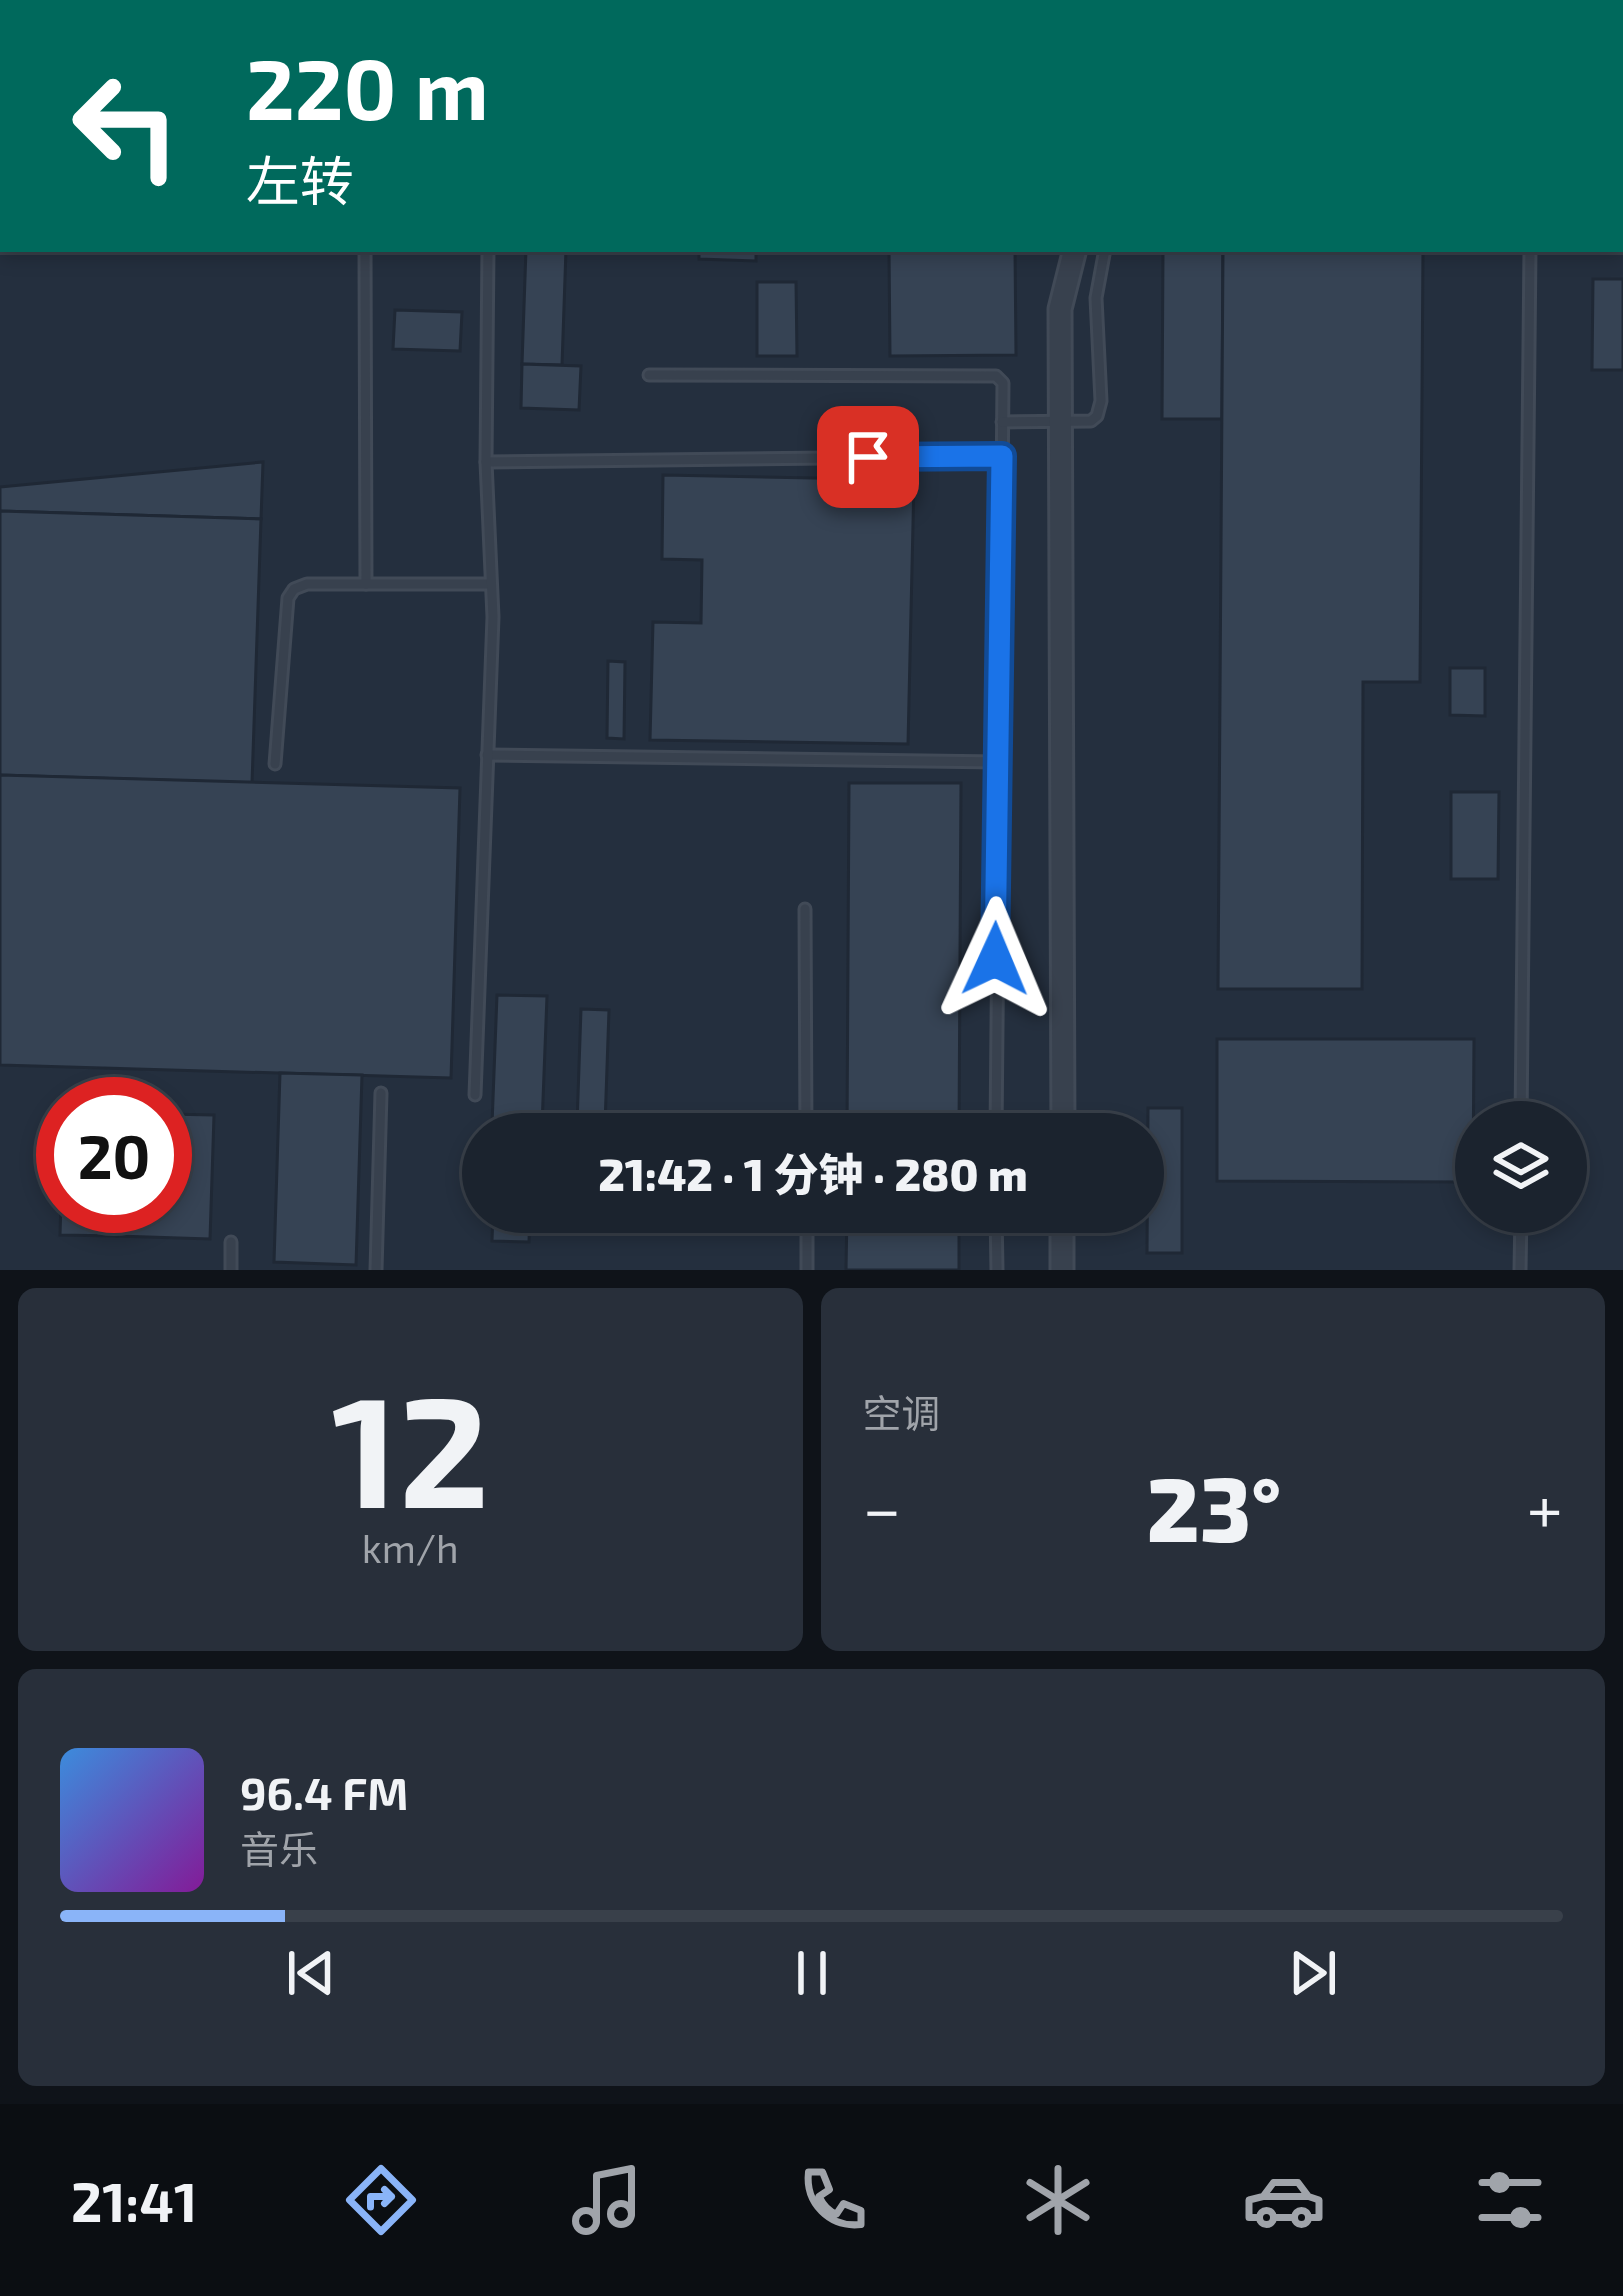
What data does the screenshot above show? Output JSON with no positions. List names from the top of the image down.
{
  "page": {
    "turn": ["220 m", "左转"],
    "limit": "20",
    "trip": "21:42 · 1 分钟 · 280 m",
    "tile": [
      ["12", "km/h"],
      "空调"
    ],
    "heat": ["−", "23°", "+"],
    "song": ["96.4 FM", "音乐"],
    "tabs": "21:41"
  }
}
